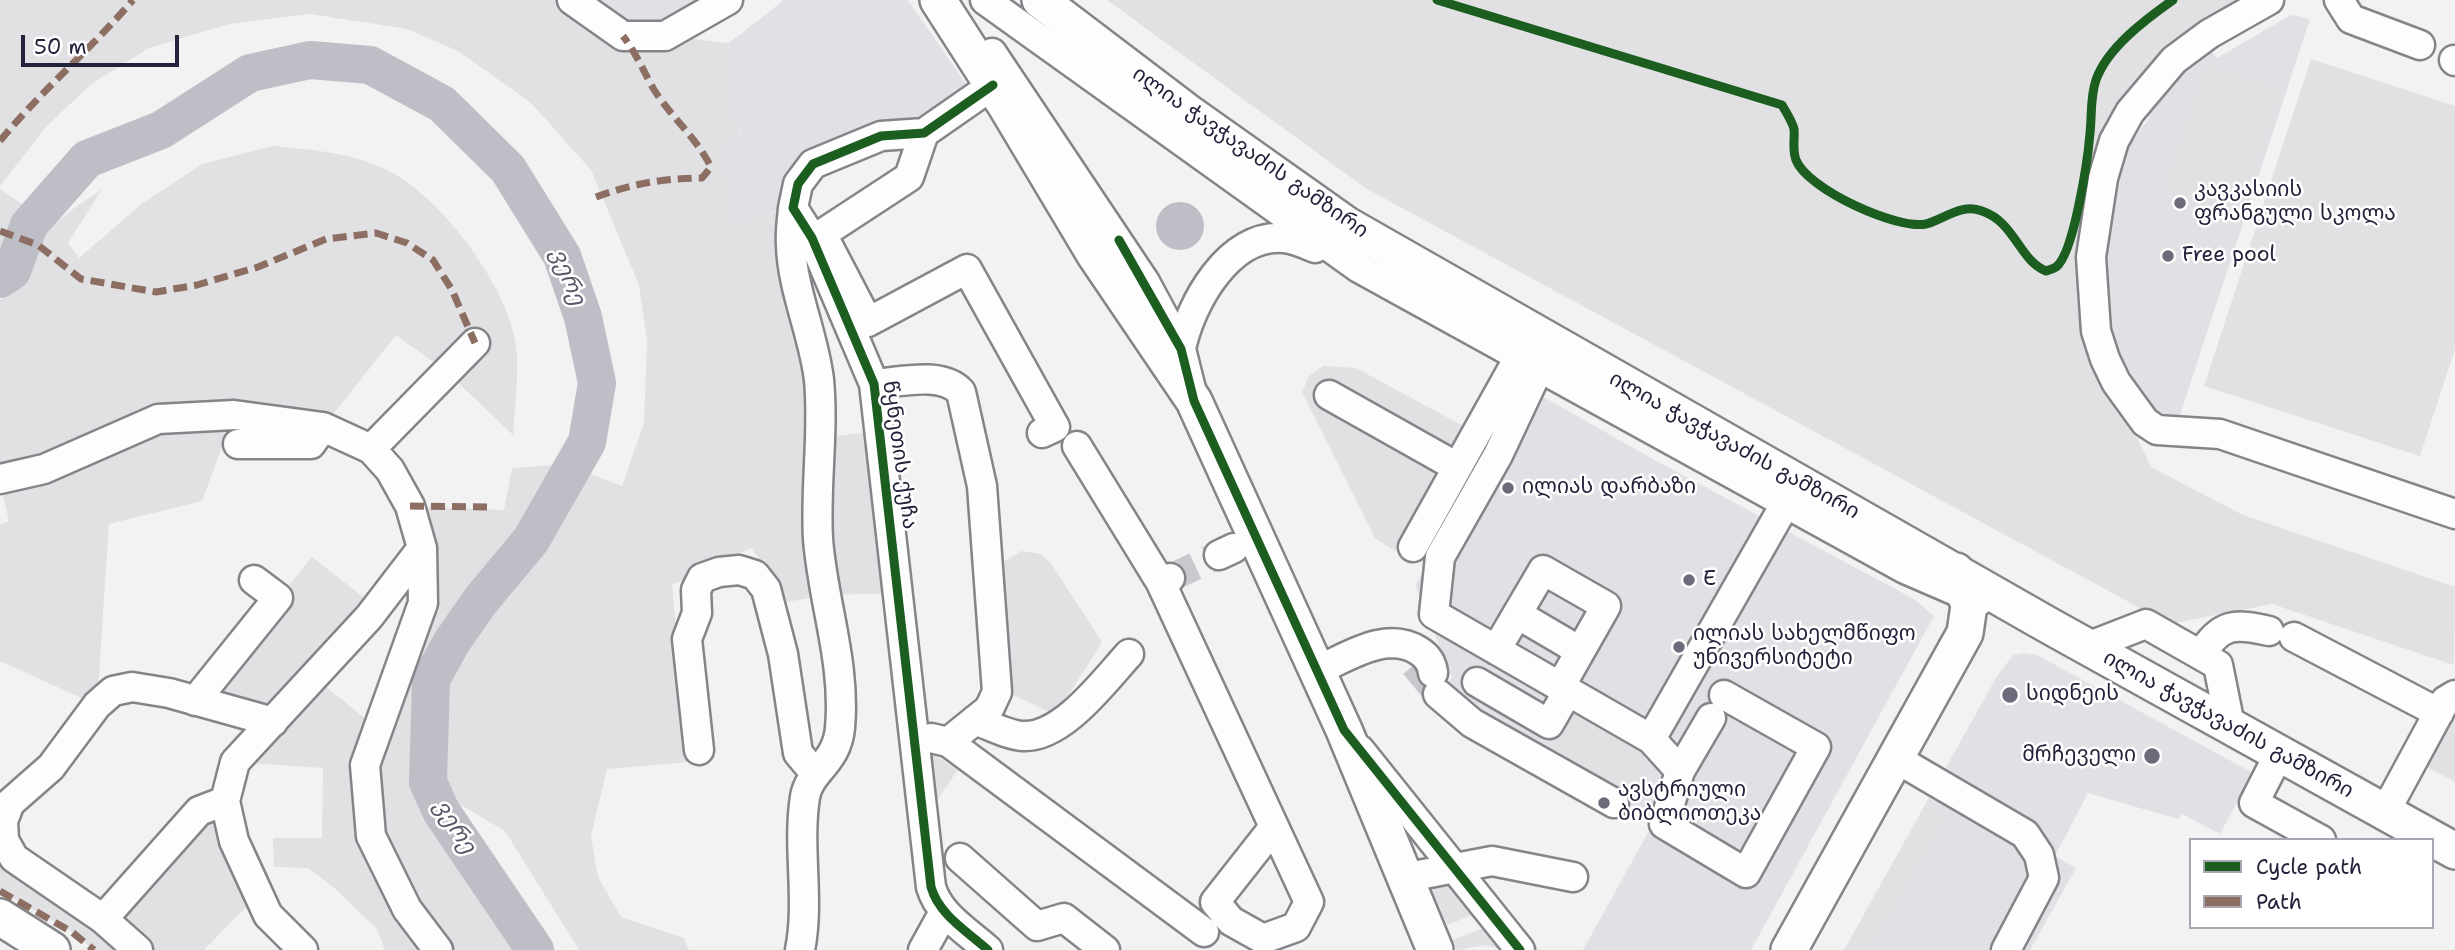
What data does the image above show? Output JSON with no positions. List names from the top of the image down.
{
  "streets": {
    "main road": ["ილია ჭავჭავაძის გამზირი"],
    "street": ["წყნეთის ქუჩა"]
  },
  "water": ["ვერე"],
  "places": [
    "კავკასიის ფრანგული სკოლა",
    "Free pool",
    "ილიას დარბაზი",
    "E",
    "ილიას სახელმწიფო უნივერსიტეტი",
    "სიდნეის",
    "მრჩეველი",
    "ავსტრიული ბიბლიოთეკა"
  ],
  "legend": ["Cycle path", "Path"],
  "scale_bar": "50 m"
}
